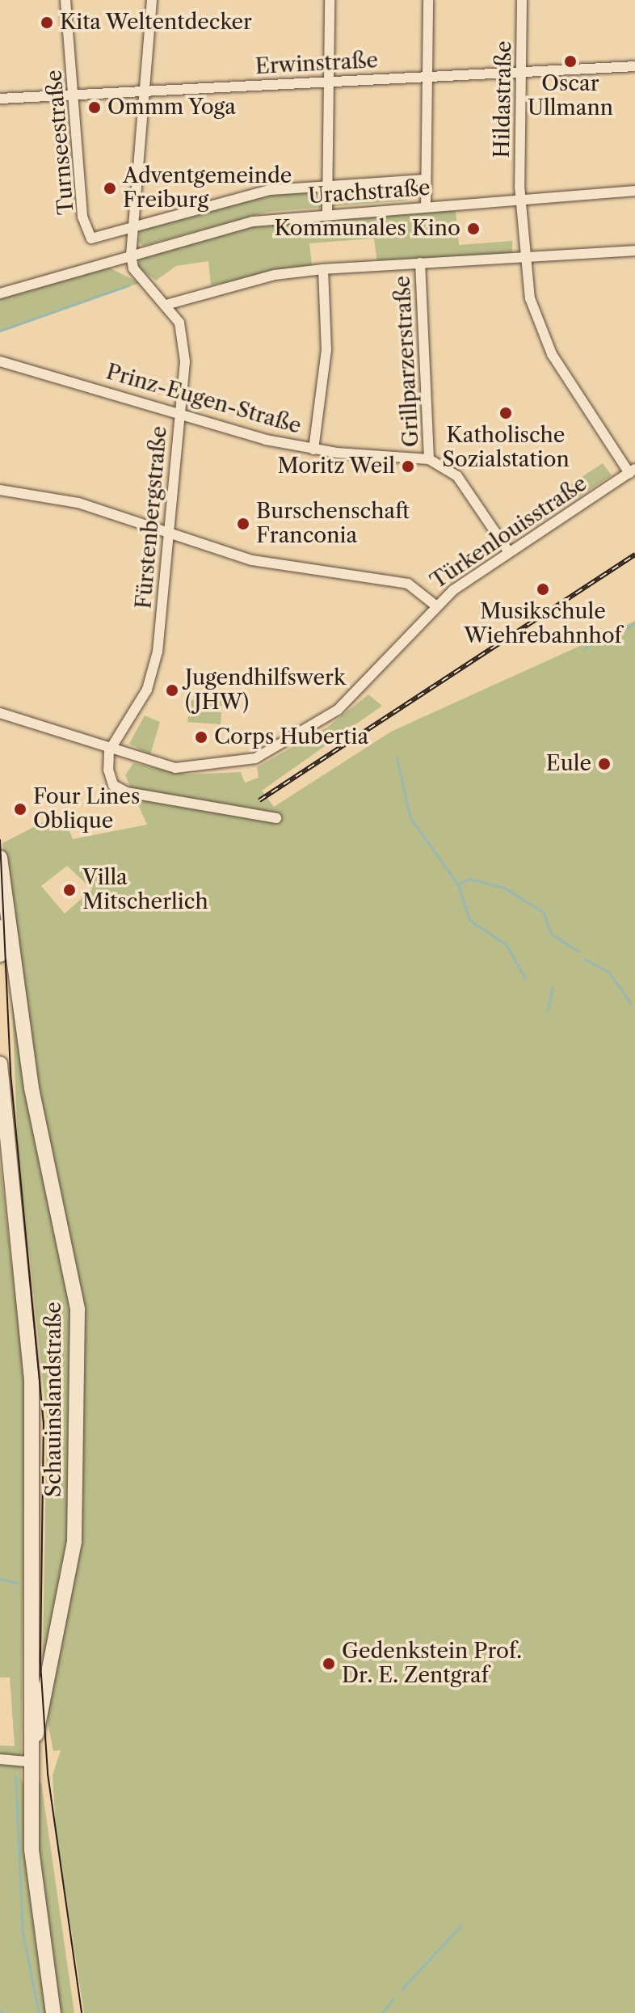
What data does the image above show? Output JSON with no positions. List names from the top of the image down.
{
  "streets": {
    "main road": ["Schauinslandstraße"],
    "street": [
      "Erwinstraße",
      "Hildastraße",
      "Turnseestraße",
      "Urachstraße",
      "Grillparzerstraße",
      "Prinz-Eugen-Straße",
      "Fürstenbergstraße",
      "Türkenlouisstraße"
    ]
  },
  "crossings": [
    ["Erwinstraße", "Hildastraße"],
    ["Erwinstraße", "Turnseestraße"],
    ["Hildastraße", "Urachstraße"],
    ["Hildastraße", "Türkenlouisstraße"],
    ["Turnseestraße", "Urachstraße"],
    ["Urachstraße", "Fürstenbergstraße"],
    ["Grillparzerstraße", "Prinz-Eugen-Straße"],
    ["Prinz-Eugen-Straße", "Fürstenbergstraße"],
    ["Prinz-Eugen-Straße", "Türkenlouisstraße"],
    ["Fürstenbergstraße", "Türkenlouisstraße"]
  ],
  "places": [
    "Kita Weltentdecker",
    "Oscar Ullmann",
    "Ommm Yoga",
    "Adventgemeinde Freiburg",
    "Kommunales Kino",
    "Katholische Sozialstation",
    "Moritz Weil",
    "Burschenschaft Franconia",
    "Musikschule Wiehrebahnhof",
    "Jugendhilfswerk (JHW)",
    "Corps Hubertia",
    "Eule",
    "Four Lines Oblique",
    "Villa Mitscherlich",
    "Gedenkstein Prof. Dr. E. Zentgraf"
  ]
}
